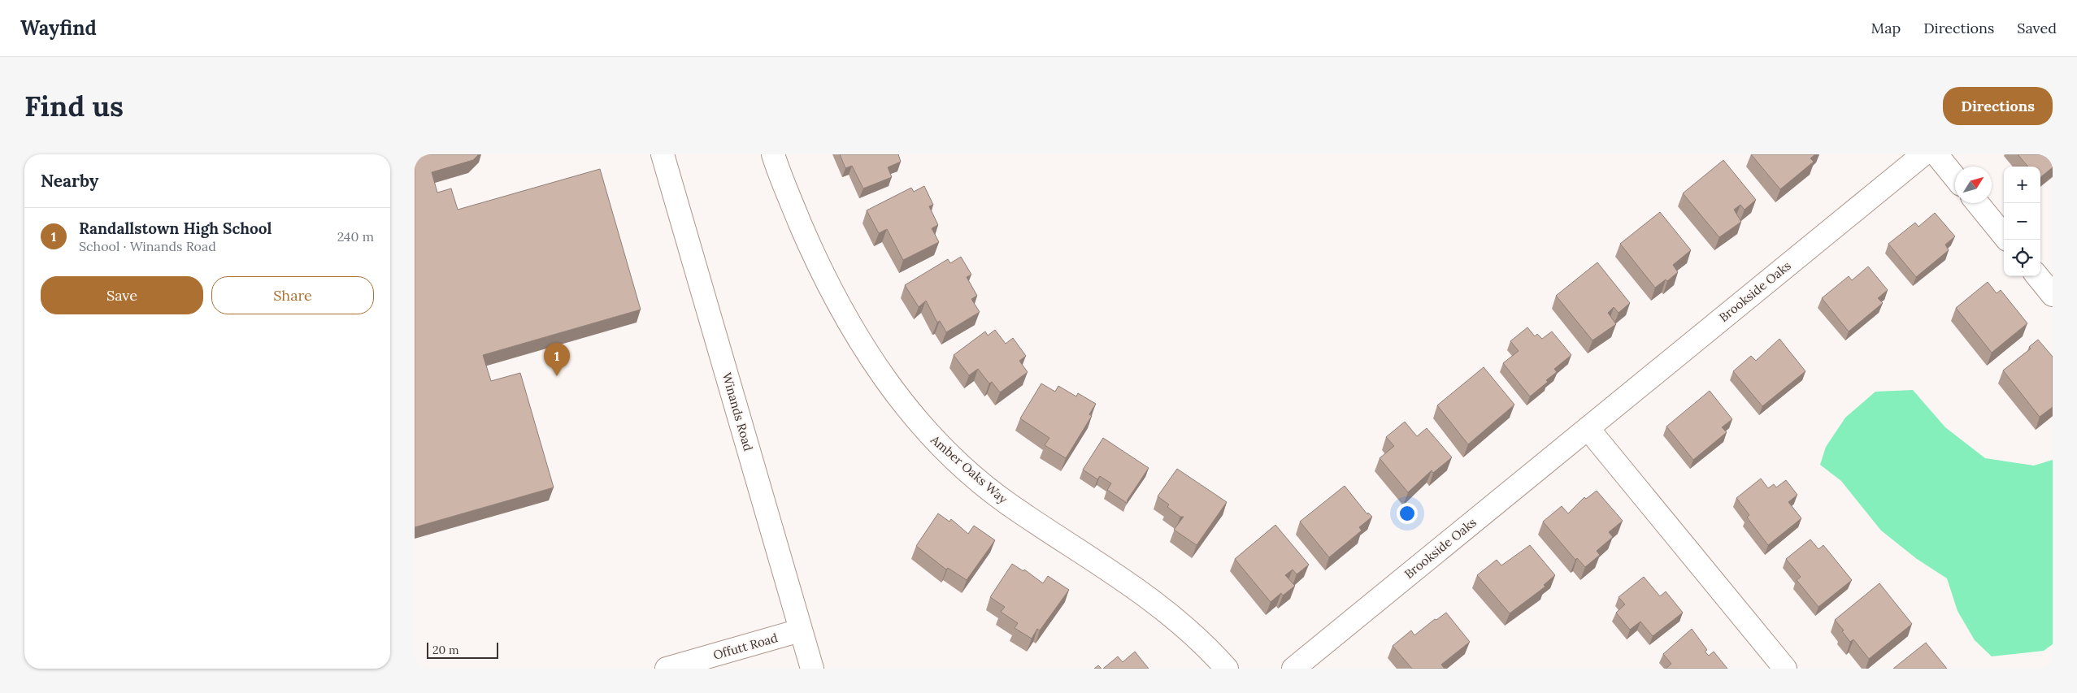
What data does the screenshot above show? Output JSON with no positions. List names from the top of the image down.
{
  "streets": {
    "street": [
      "Brookside Oaks",
      "Winands Road",
      "Amber Oaks Way",
      "Offutt Road"
    ]
  },
  "crossings": [
    ["Winands Road", "Offutt Road"]
  ],
  "scale_bar": "20 m",
  "north": "top right",
  "page": {
    "header": "Wayfind",
    "nav": ["Map", "Directions", "Saved"],
    "buttons": [
      "Directions",
      ["Save", "Share"]
    ],
    "title": "Find us",
    "heading": "Nearby",
    "map_buttons": ["+", "−"],
    "list": [
      {
        "mark": "1",
        "name": "Randallstown High School",
        "note": "School · Winands Road",
        "value": "240 m"
      }
    ],
    "pins": "1",
    "scale": "20 m"
  }
}
